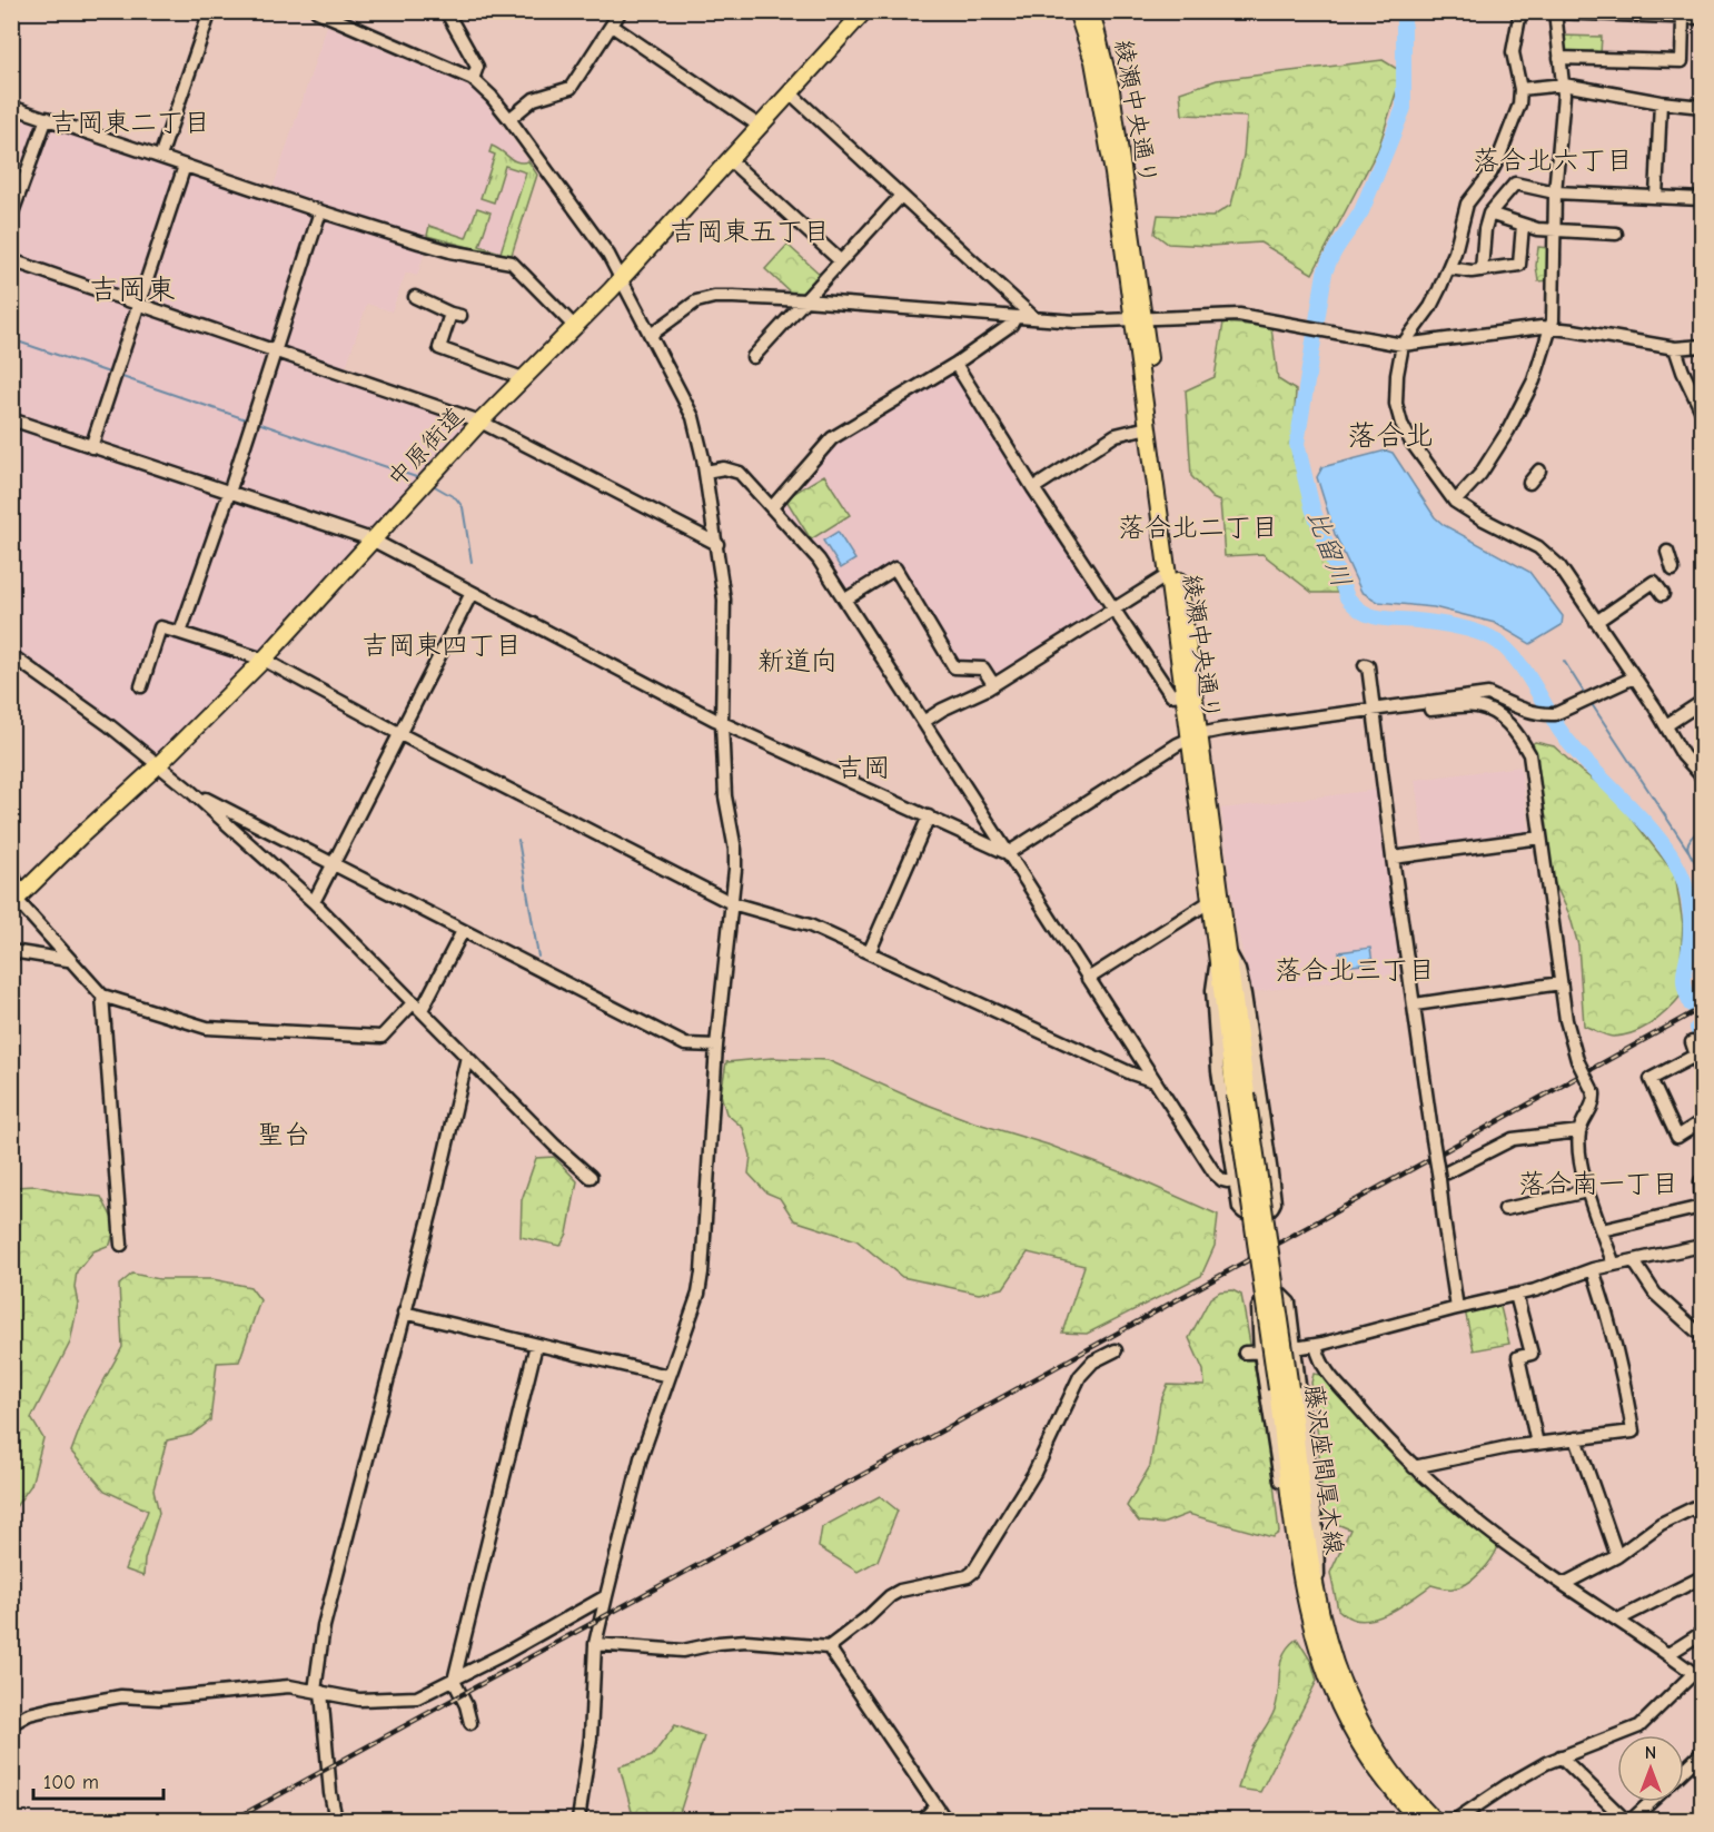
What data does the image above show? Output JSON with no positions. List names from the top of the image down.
{
  "streets": {
    "main road": ["綾瀬中央通り", "中原街道", "藤沢座間厚木線"]
  },
  "crossings": [
    ["綾瀬中央通り", "藤沢座間厚木線"]
  ],
  "districts": [
    "吉岡東二丁目",
    "落合北六丁目",
    "吉岡東五丁目",
    "吉岡東",
    "落合北",
    "落合北二丁目",
    "吉岡東四丁目",
    "新道向",
    "吉岡",
    "落合北三丁目",
    "聖台",
    "落合南一丁目"
  ],
  "water": ["比留川"],
  "scale_bar": "100 m",
  "north": "top"
}
